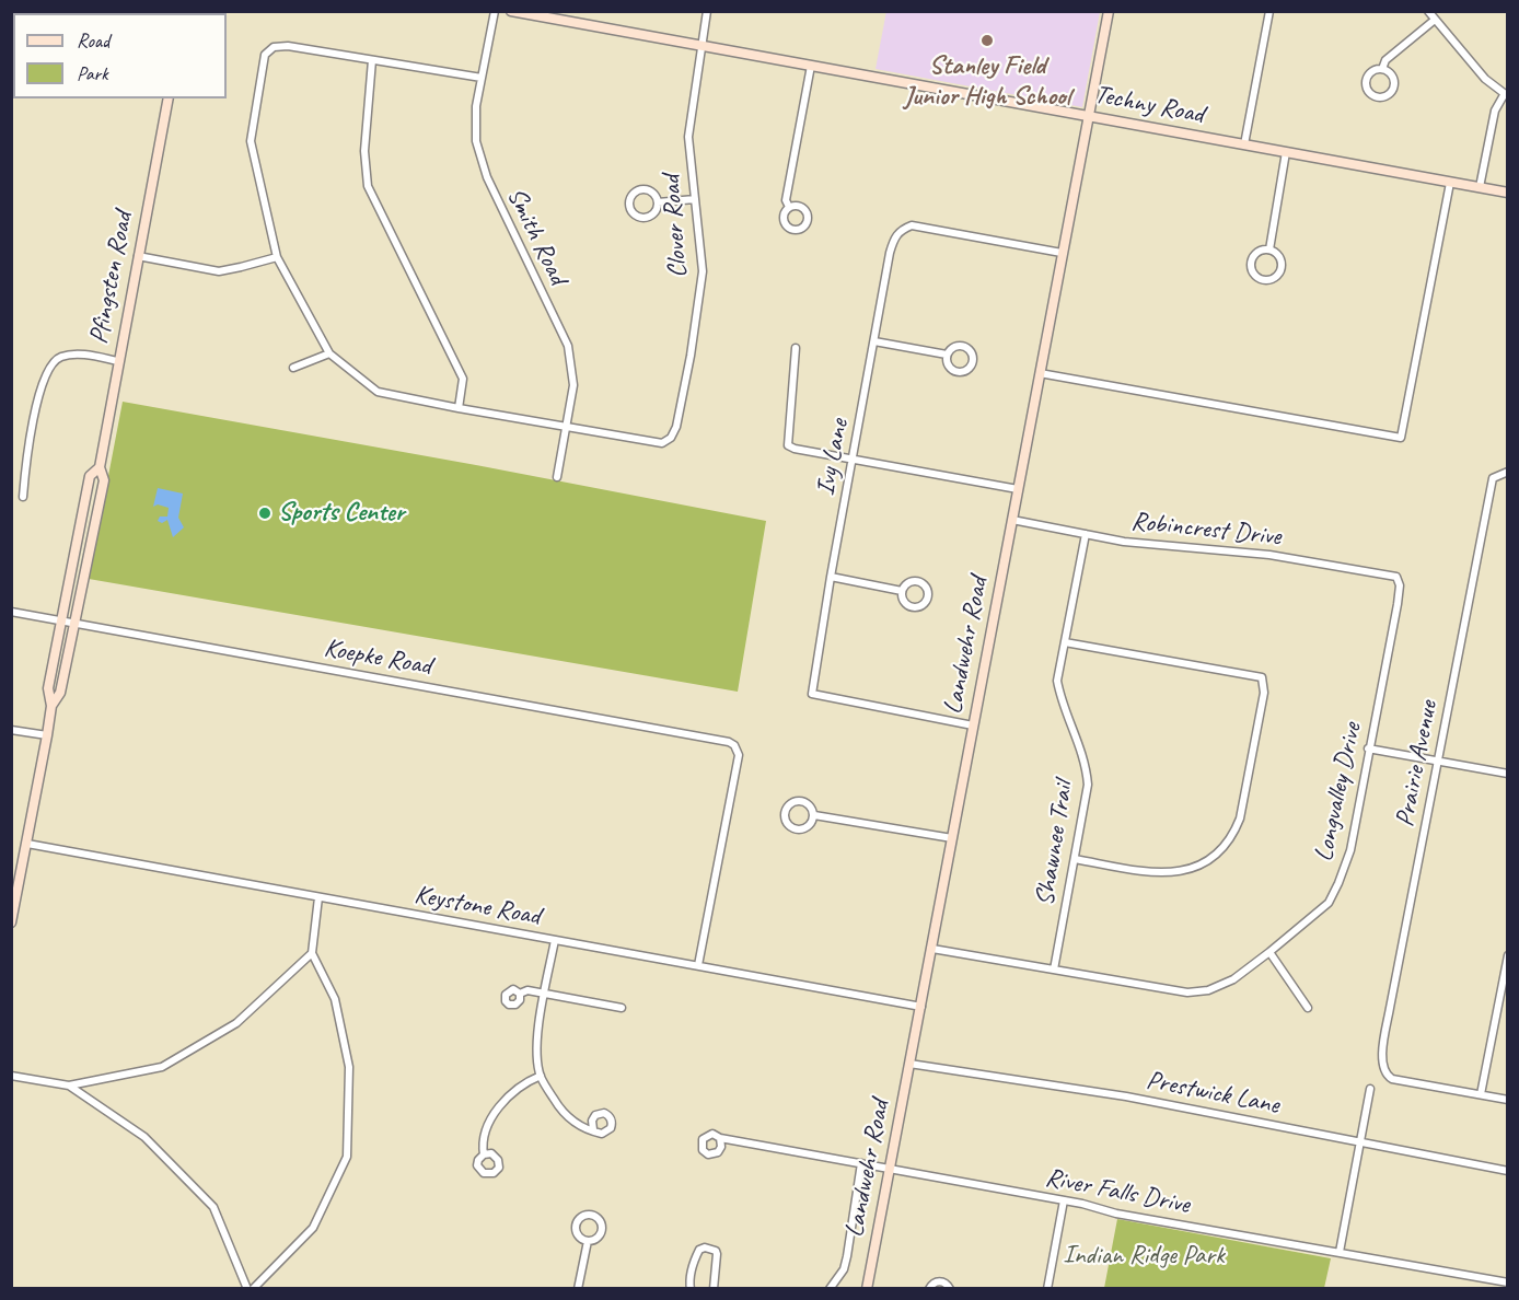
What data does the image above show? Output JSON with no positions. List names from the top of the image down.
{
  "streets": {
    "main road": ["Techny Road", "Pfingsten Road", "Landwehr Road"],
    "street": [
      "Clover Road",
      "Smith Road",
      "Ivy Lane",
      "Robincrest Drive",
      "Koepke Road",
      "Prairie Avenue",
      "Longvalley Drive",
      "Shawnee Trail",
      "Keystone Road",
      "Prestwick Lane",
      "River Falls Drive"
    ]
  },
  "crossings": [
    ["Techny Road", "Clover Road"],
    ["Techny Road", "Landwehr Road"],
    ["Clover Road", "Smith Road"],
    ["Pfingsten Road", "Koepke Road"],
    ["Pfingsten Road", "Keystone Road"],
    ["Ivy Lane", "Landwehr Road"],
    ["Robincrest Drive", "Landwehr Road"],
    ["Robincrest Drive", "Longvalley Drive"],
    ["Robincrest Drive", "Shawnee Trail"],
    ["Landwehr Road", "Longvalley Drive"],
    ["Landwehr Road", "Keystone Road"],
    ["Landwehr Road", "Prestwick Lane"],
    ["Landwehr Road", "River Falls Drive"],
    ["Koepke Road", "Keystone Road"],
    ["Longvalley Drive", "Shawnee Trail"]
  ],
  "parks": ["Indian Ridge Park"],
  "places": ["Stanley Field Junior High School", "Sports Center"],
  "legend": ["Road", "Park"]
}
